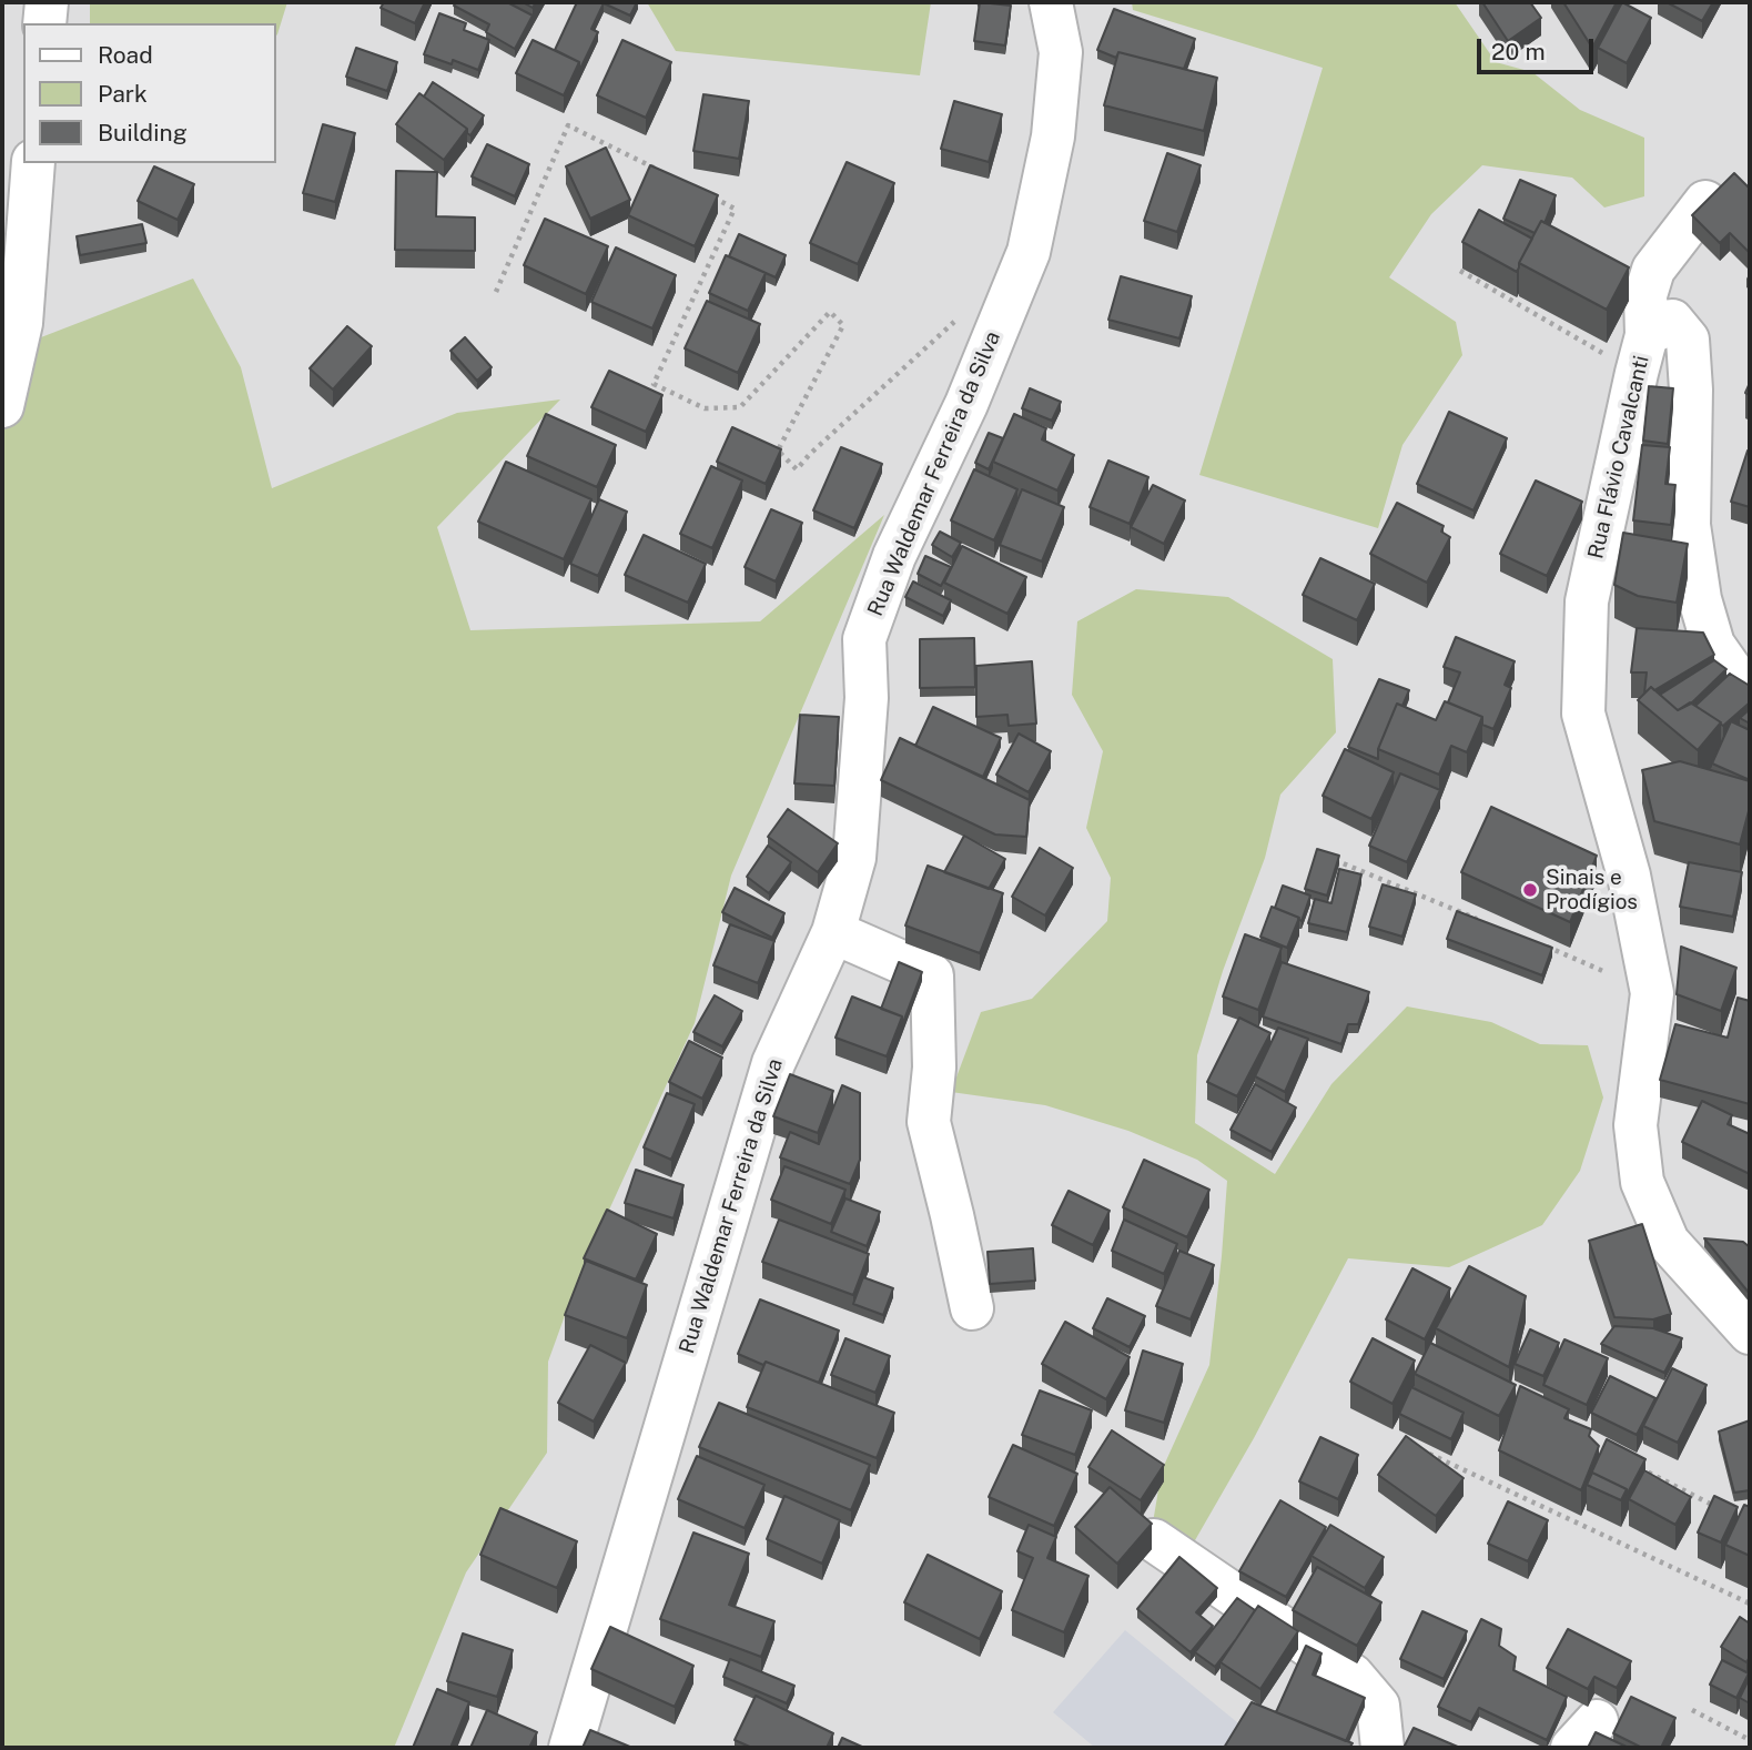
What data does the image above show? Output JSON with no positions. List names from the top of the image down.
{
  "streets": {
    "street": ["Rua Flávio Cavalcanti", "Rua Waldemar Ferreira da Silva"]
  },
  "places": ["Sinais e Prodígios"],
  "legend": ["Road", "Park", "Building"],
  "scale_bar": "20 m"
}
